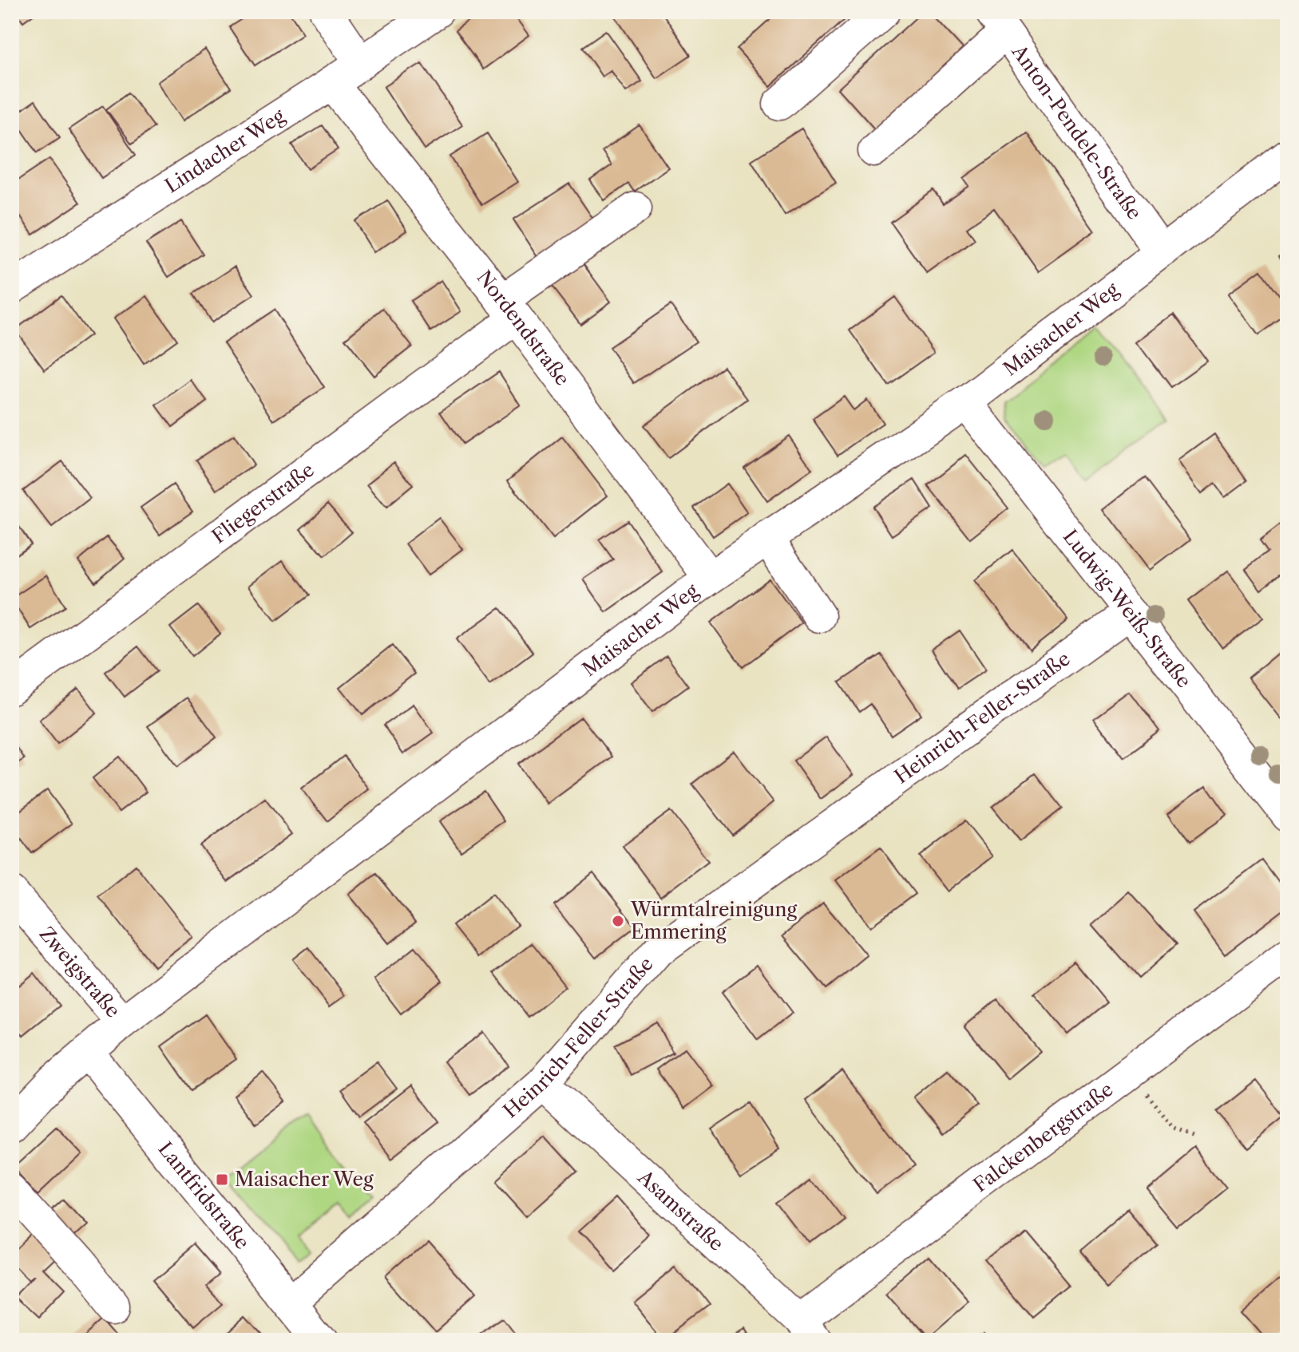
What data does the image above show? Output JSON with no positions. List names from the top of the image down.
{
  "streets": {
    "street": [
      "Anton-Pendele-Straße",
      "Lindacher Weg",
      "Nordendstraße",
      "Maisacher Weg",
      "Fliegerstraße",
      "Ludwig-Weiß-Straße",
      "Heinrich-Feller-Straße",
      "Zweigstraße",
      "Falckenbergstraße",
      "Lantfridstraße",
      "Asamstraße"
    ]
  },
  "crossings": [
    ["Anton-Pendele-Straße", "Maisacher Weg"],
    ["Lindacher Weg", "Nordendstraße"],
    ["Nordendstraße", "Maisacher Weg"],
    ["Nordendstraße", "Fliegerstraße"],
    ["Maisacher Weg", "Ludwig-Weiß-Straße"],
    ["Maisacher Weg", "Zweigstraße"],
    ["Maisacher Weg", "Lantfridstraße"],
    ["Ludwig-Weiß-Straße", "Heinrich-Feller-Straße"],
    ["Heinrich-Feller-Straße", "Lantfridstraße"],
    ["Heinrich-Feller-Straße", "Asamstraße"],
    ["Falckenbergstraße", "Asamstraße"]
  ],
  "places": {
    "other": ["Würmtalreinigung Emmering"],
    "transit": ["Maisacher Weg"]
  }
}
